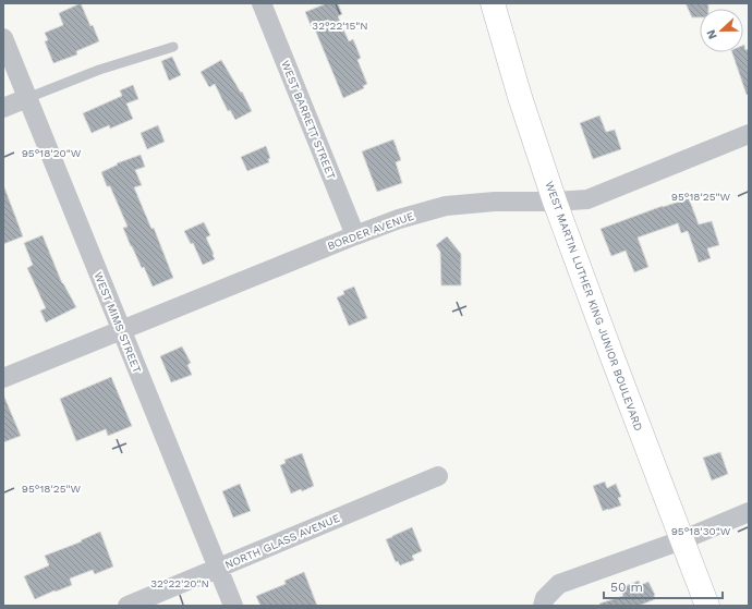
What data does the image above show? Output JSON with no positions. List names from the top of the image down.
{
  "streets": {
    "main road": ["WEST MARTIN LUTHER KING JUNIOR BOULEVARD"],
    "street": [
      "WEST BARRETT STREET",
      "BORDER AVENUE",
      "WEST MIMS STREET",
      "NORTH GLASS AVENUE"
    ]
  },
  "crossings": [
    ["WEST BARRETT STREET", "BORDER AVENUE"],
    ["BORDER AVENUE", "WEST MARTIN LUTHER KING JUNIOR BOULEVARD"],
    ["BORDER AVENUE", "WEST MIMS STREET"],
    ["WEST MIMS STREET", "NORTH GLASS AVENUE"]
  ],
  "scale_bar": "50 m",
  "north": "left",
  "coordinates": [
    "32°22'15\"N",
    "95°18'20\"W",
    "95°18'25\"W",
    "95°18'30\"W",
    "32°22'20\"N"
  ]
}
